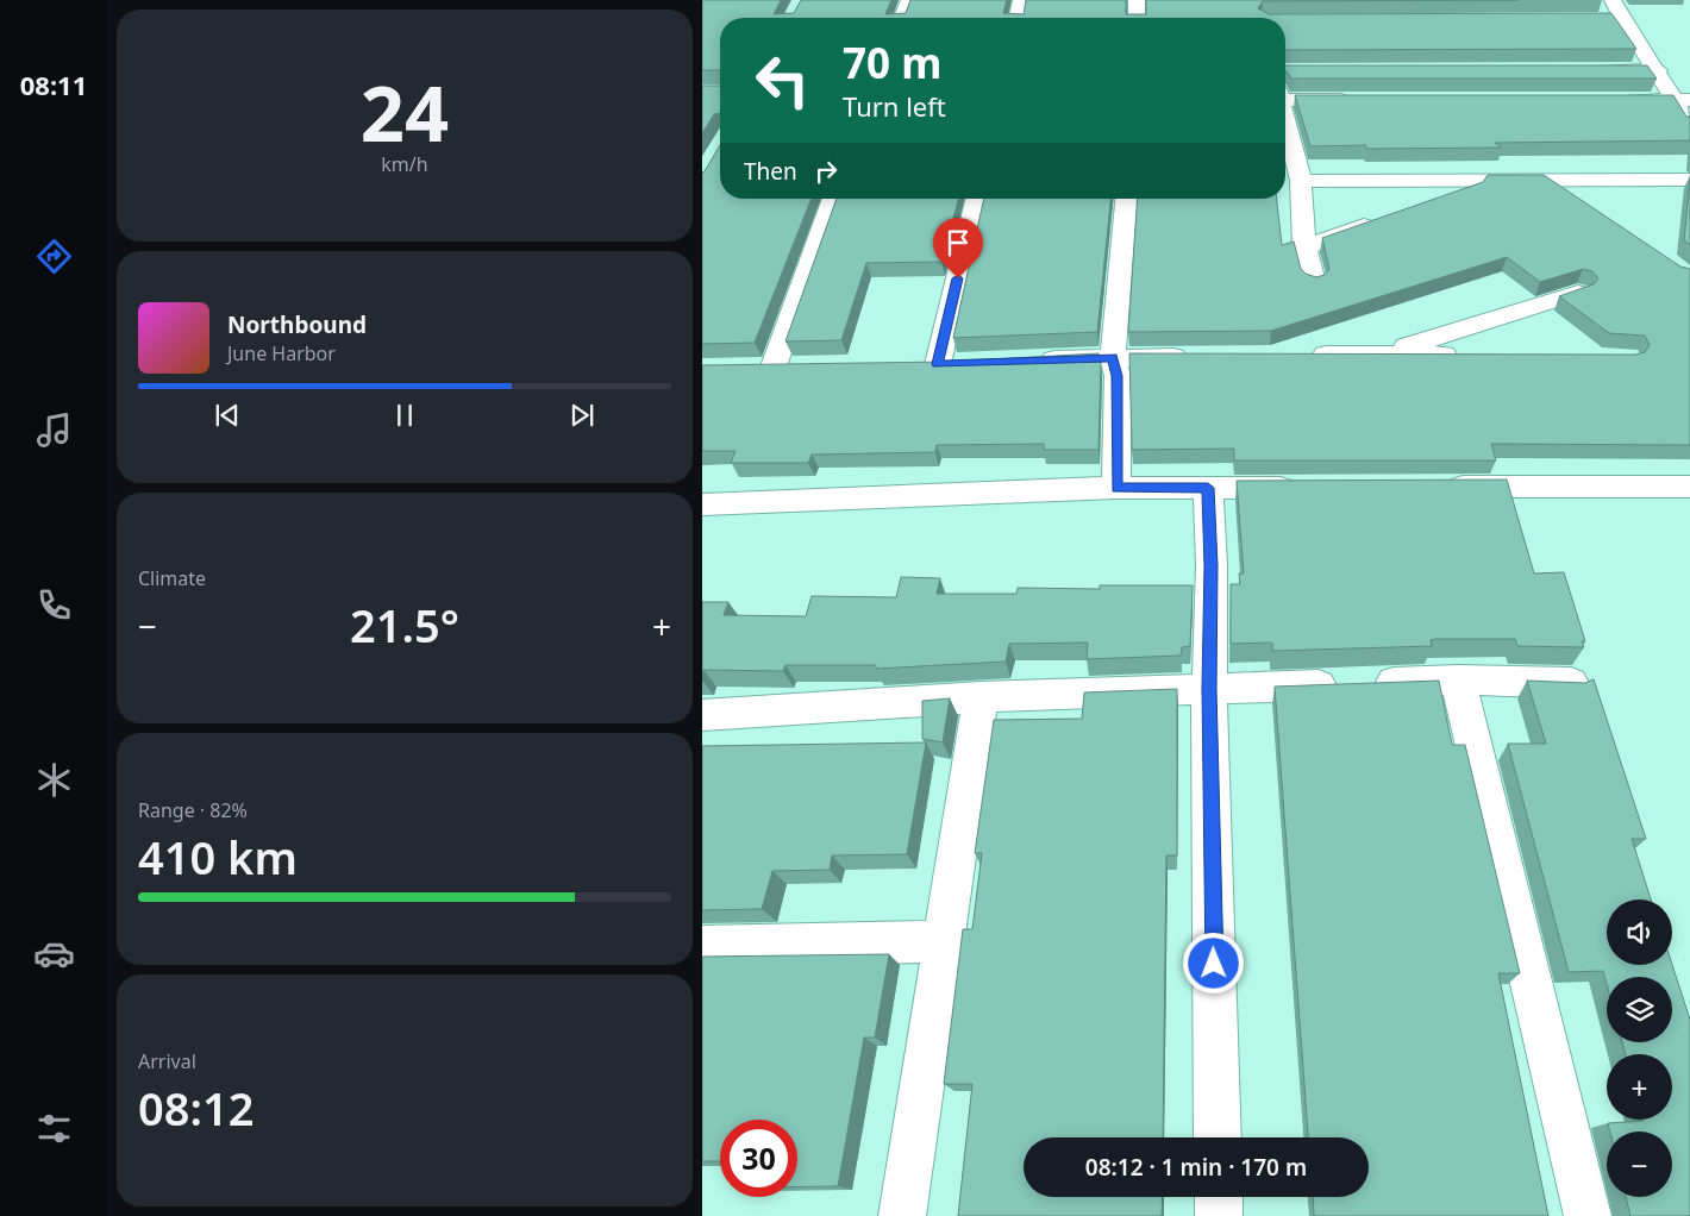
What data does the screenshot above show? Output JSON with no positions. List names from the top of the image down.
{
  "page": {
    "tabs": "08:11",
    "tile": [
      ["24", "km/h"],
      "Climate",
      ["Range · 82%", "410 km"],
      ["Arrival", "08:12"]
    ],
    "turn": ["70 m", "Turn left"],
    "then": "Then",
    "song": ["Northbound", "June Harbor"],
    "heat": ["−", "21.5°", "+"],
    "map_buttons": ["+", "−"],
    "limit": "30",
    "trip": "08:12 · 1 min · 170 m"
  }
}
